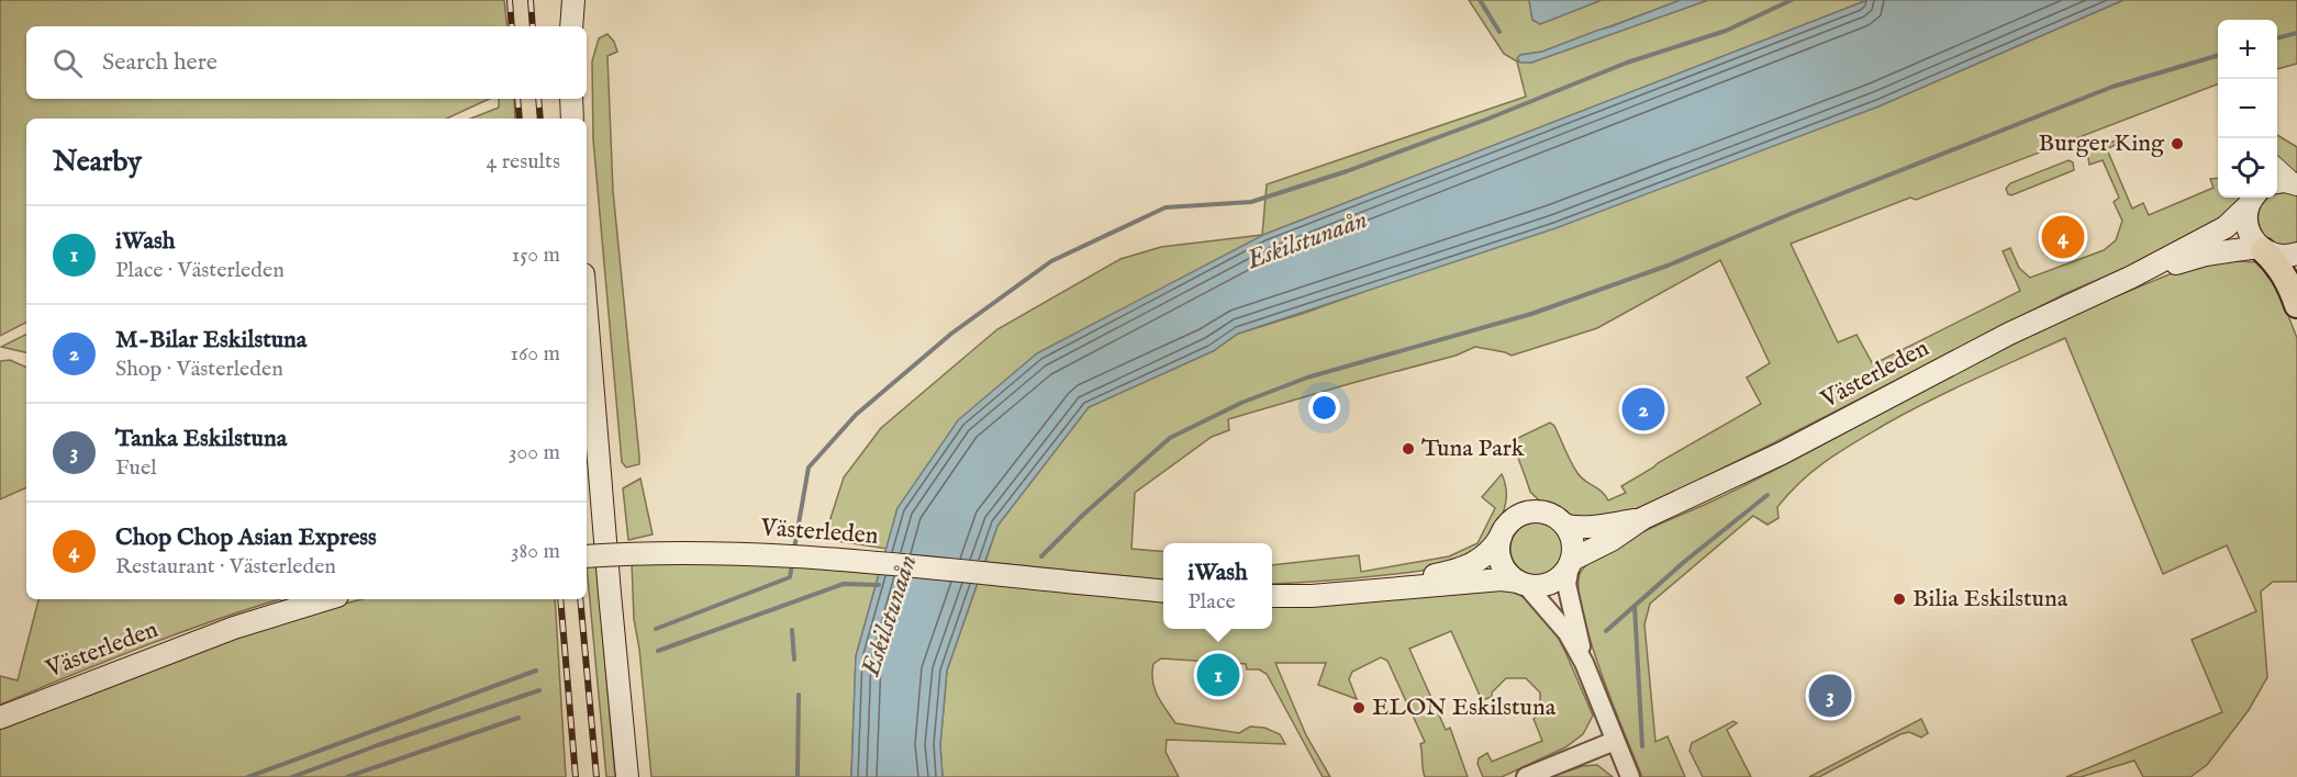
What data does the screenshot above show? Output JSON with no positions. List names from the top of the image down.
{
  "streets": {
    "main road": ["Västerleden"]
  },
  "water": ["Eskilstunaån"],
  "places": [
    "Burger King",
    "Tuna Park",
    "Bilia Eskilstuna",
    "ELON Eskilstuna"
  ],
  "page": {
    "map_buttons": ["+", "−"],
    "search": "Search here",
    "heading": ["Nearby", "4 results"],
    "list": [
      {
        "mark": "1",
        "name": "iWash",
        "note": "Place · Västerleden",
        "value": "150 m"
      },
      {
        "mark": "2",
        "name": "M-Bilar Eskilstuna",
        "note": "Shop · Västerleden",
        "value": "160 m"
      },
      {
        "mark": "3",
        "name": "Tanka Eskilstuna",
        "note": "Fuel",
        "value": "300 m"
      },
      {
        "mark": "4",
        "name": "Chop Chop Asian Express",
        "note": "Restaurant · Västerleden",
        "value": "380 m"
      }
    ],
    "pins": [
      "4",
      "2",
      "1",
      "3"
    ],
    "popup": ["iWash", "Place"]
  }
}
